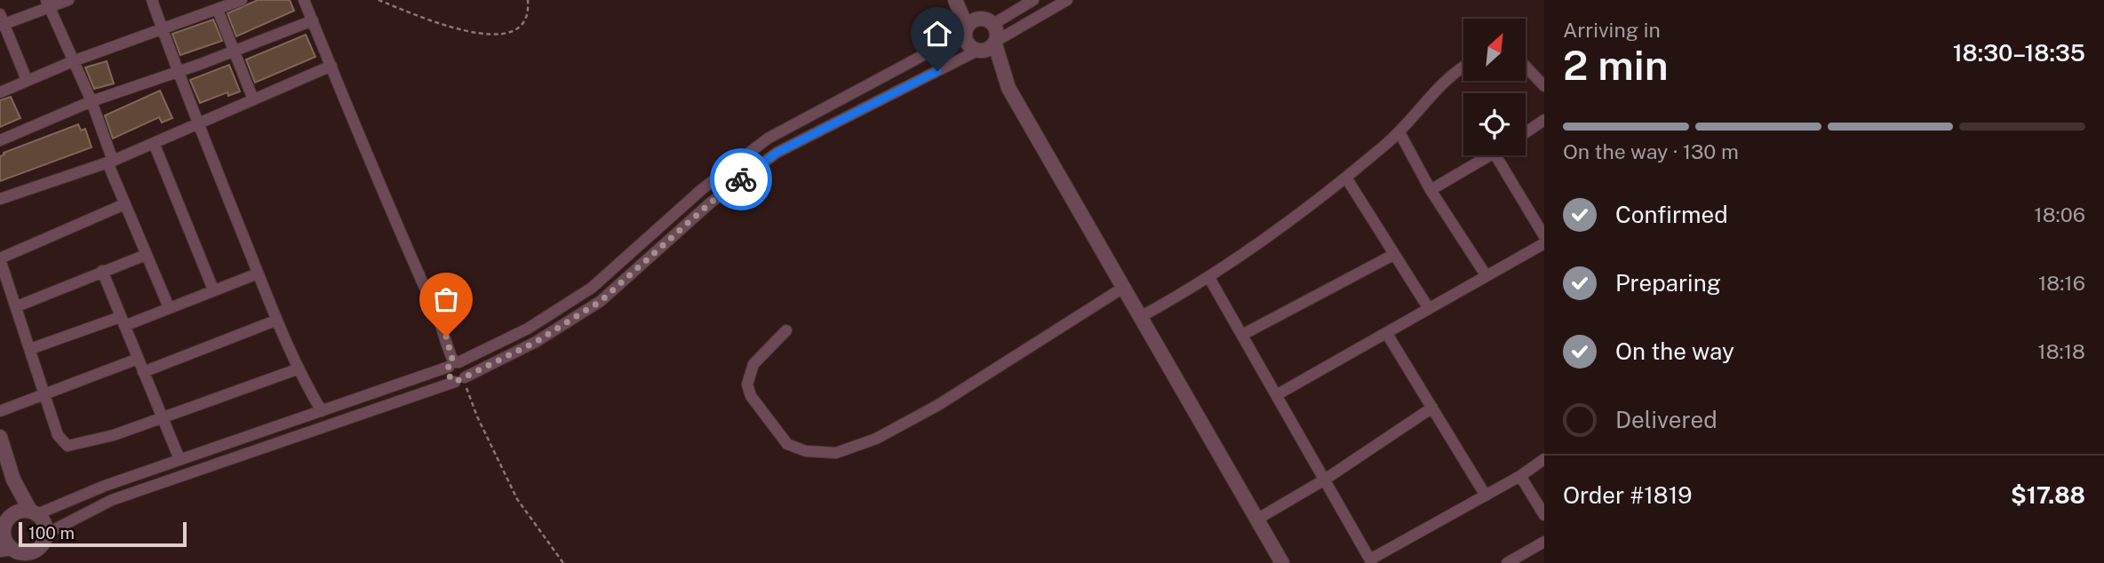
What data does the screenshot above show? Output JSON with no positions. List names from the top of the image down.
{
  "scale_bar": "100 m",
  "north": "top right",
  "page": {
    "heading": ["2 min", "Arriving in", "18:30–18:35"],
    "panel": ["Order #1819", "$17.88"],
    "bar": "On the way · 130 m",
    "list": [
      ["Confirmed", "18:06"],
      ["Preparing", "18:16"],
      ["On the way", "18:18"],
      "Delivered"
    ],
    "scale": "100 m"
  }
}
